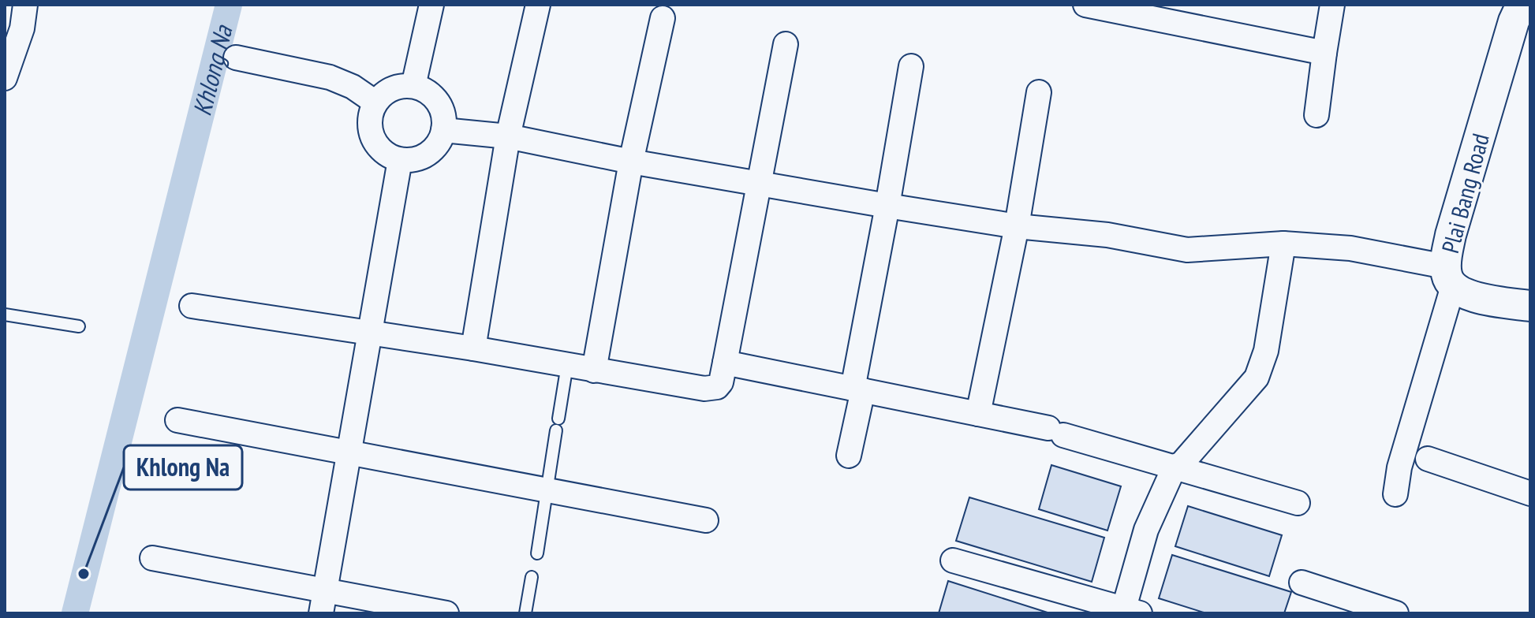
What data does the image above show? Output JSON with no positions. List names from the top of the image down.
{
  "streets": {
    "street": ["Plai Bang Road"]
  },
  "water": ["Khlong Na"],
  "places": ["Khlong Na"]
}
